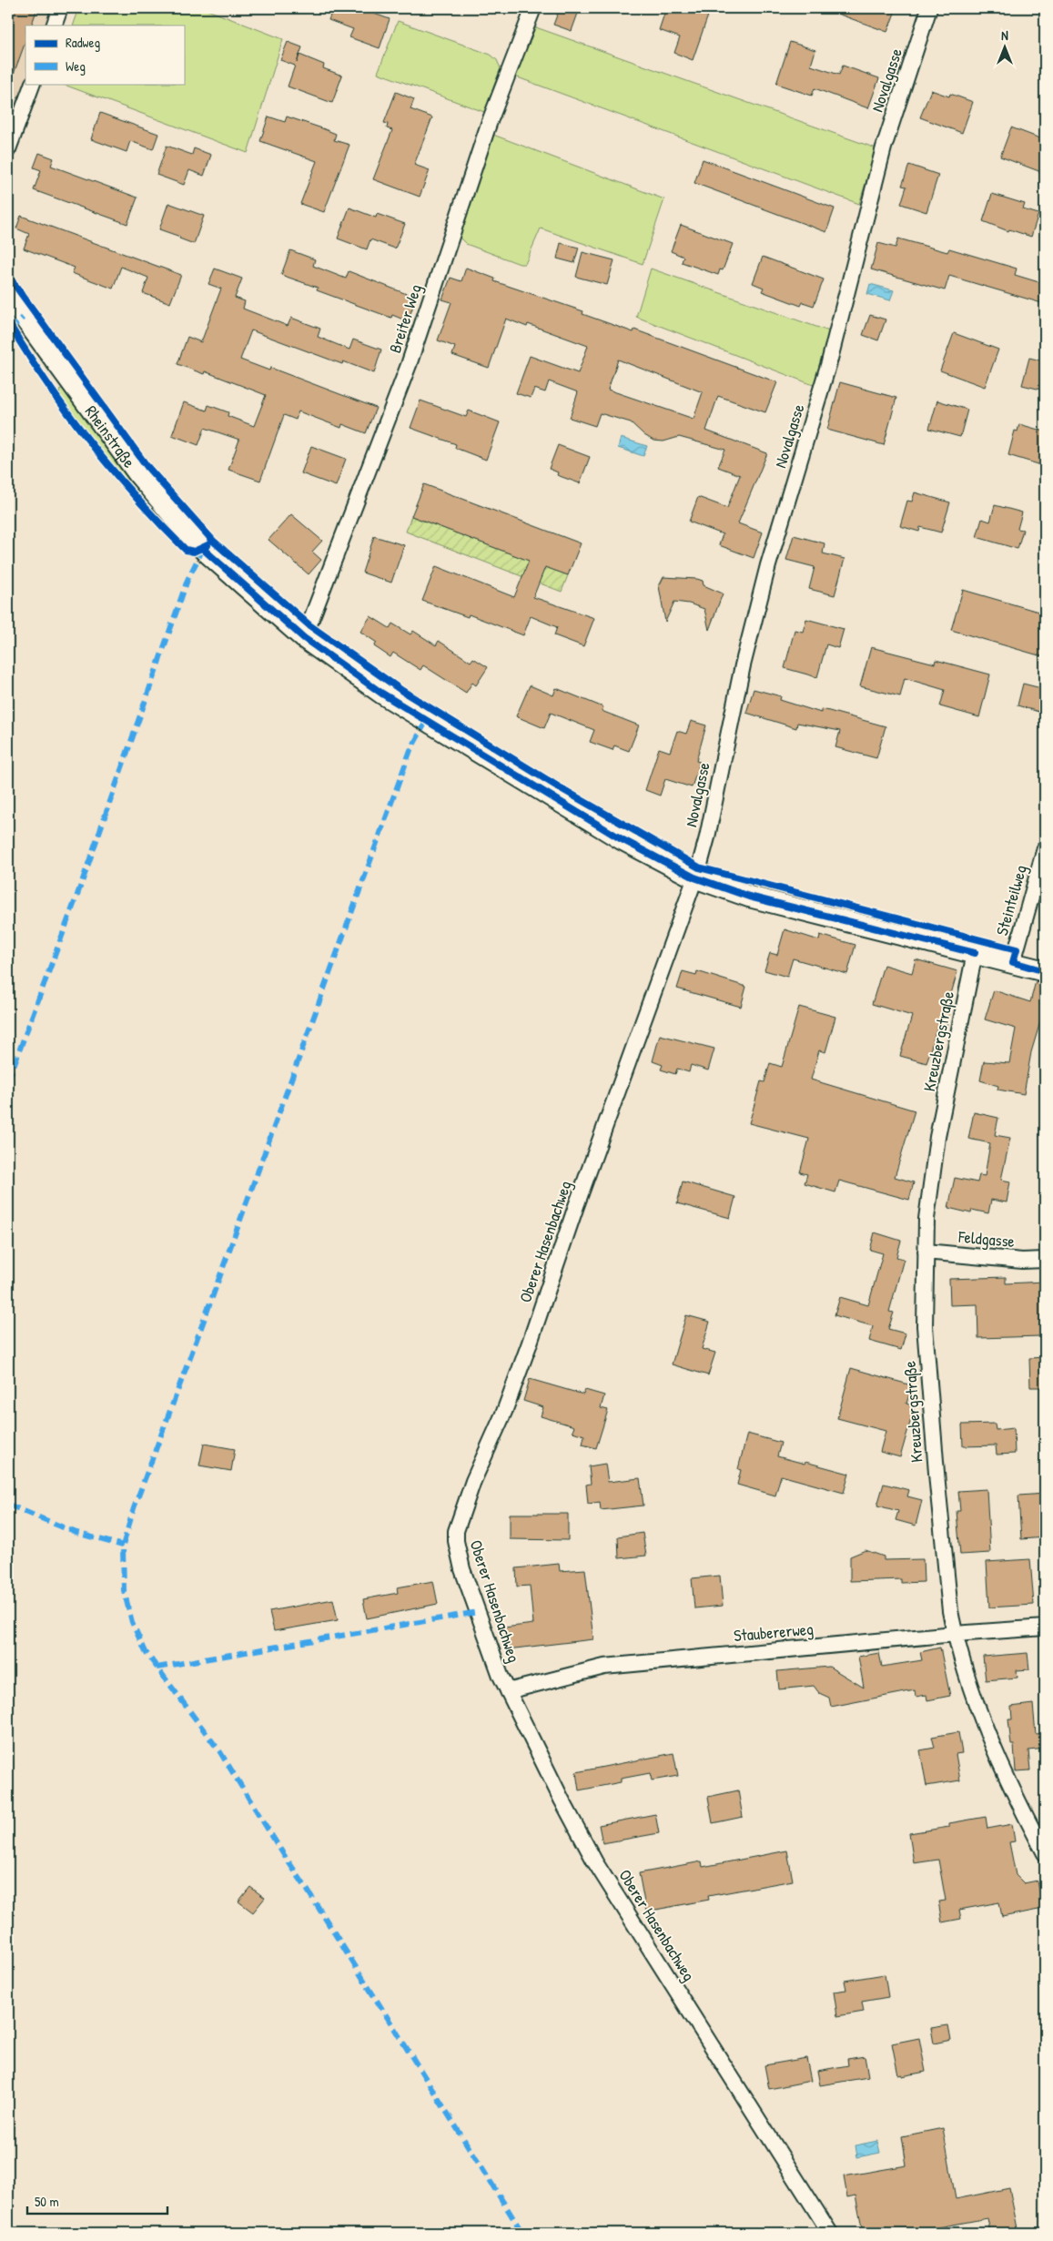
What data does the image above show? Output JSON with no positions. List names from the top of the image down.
{
  "streets": {
    "main road": ["Rheinstraße"],
    "street": [
      "Novalgasse",
      "Breiter Weg",
      "Steinteilweg",
      "Kreuzbergstraße",
      "Feldgasse",
      "Oberer Hasenbachweg",
      "Staubererweg"
    ]
  },
  "crossings": [
    ["Novalgasse", "Rheinstraße"],
    ["Novalgasse", "Oberer Hasenbachweg"],
    ["Breiter Weg", "Rheinstraße"],
    ["Rheinstraße", "Steinteilweg"],
    ["Rheinstraße", "Kreuzbergstraße"],
    ["Rheinstraße", "Oberer Hasenbachweg"],
    ["Kreuzbergstraße", "Feldgasse"],
    ["Kreuzbergstraße", "Staubererweg"],
    ["Oberer Hasenbachweg", "Staubererweg"]
  ],
  "legend": ["Radweg", "Weg"],
  "scale_bar": "50 m",
  "north": "top"
}
